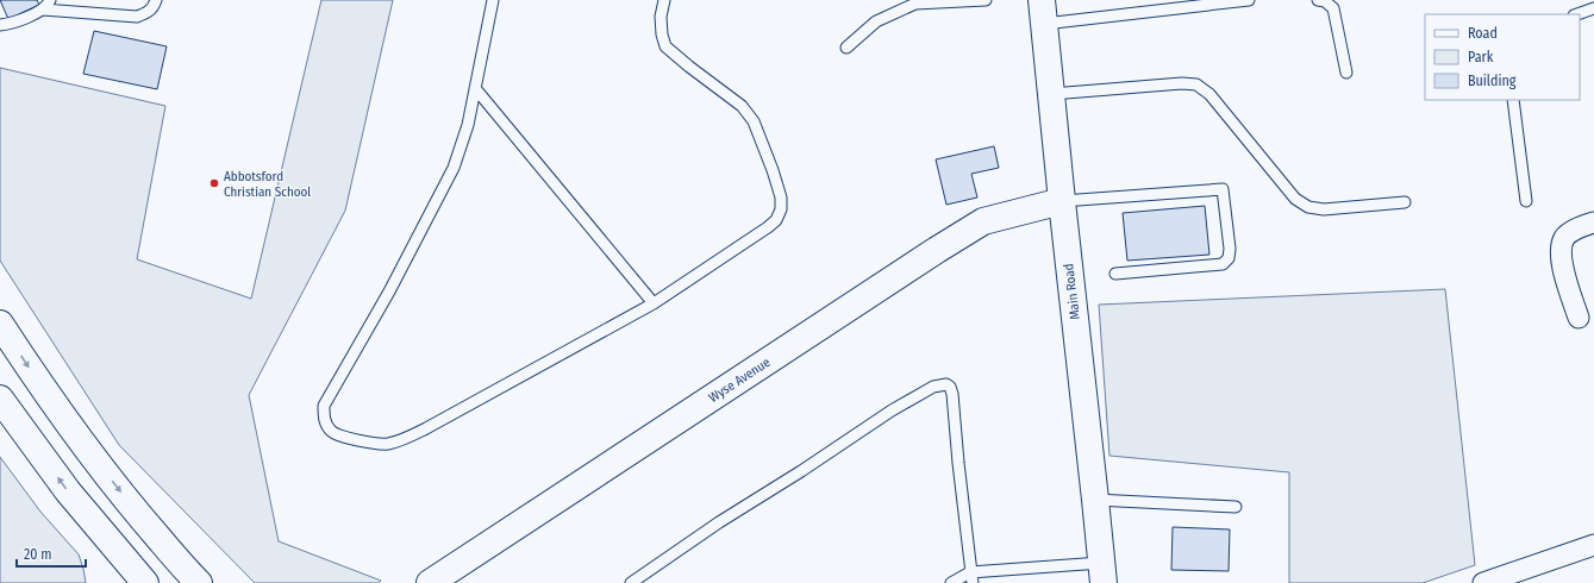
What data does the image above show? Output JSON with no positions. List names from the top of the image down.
{
  "streets": {
    "main road": ["Main Road", "Wyse Avenue"]
  },
  "crossings": [
    ["Main Road", "Wyse Avenue"]
  ],
  "places": ["Abbotsford Christian School"],
  "legend": ["Road", "Park", "Building"],
  "scale_bar": "20 m"
}
